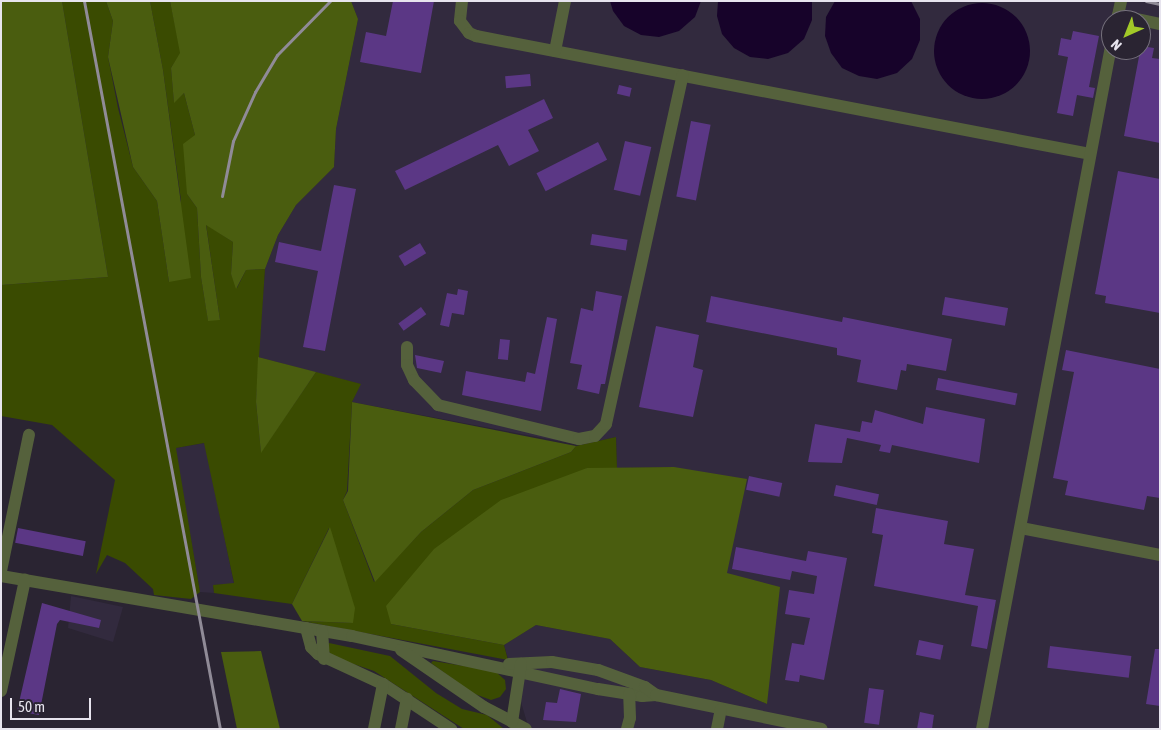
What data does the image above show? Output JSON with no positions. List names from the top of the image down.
{
  "scale_bar": "50 m",
  "north": "bottom left"
}
